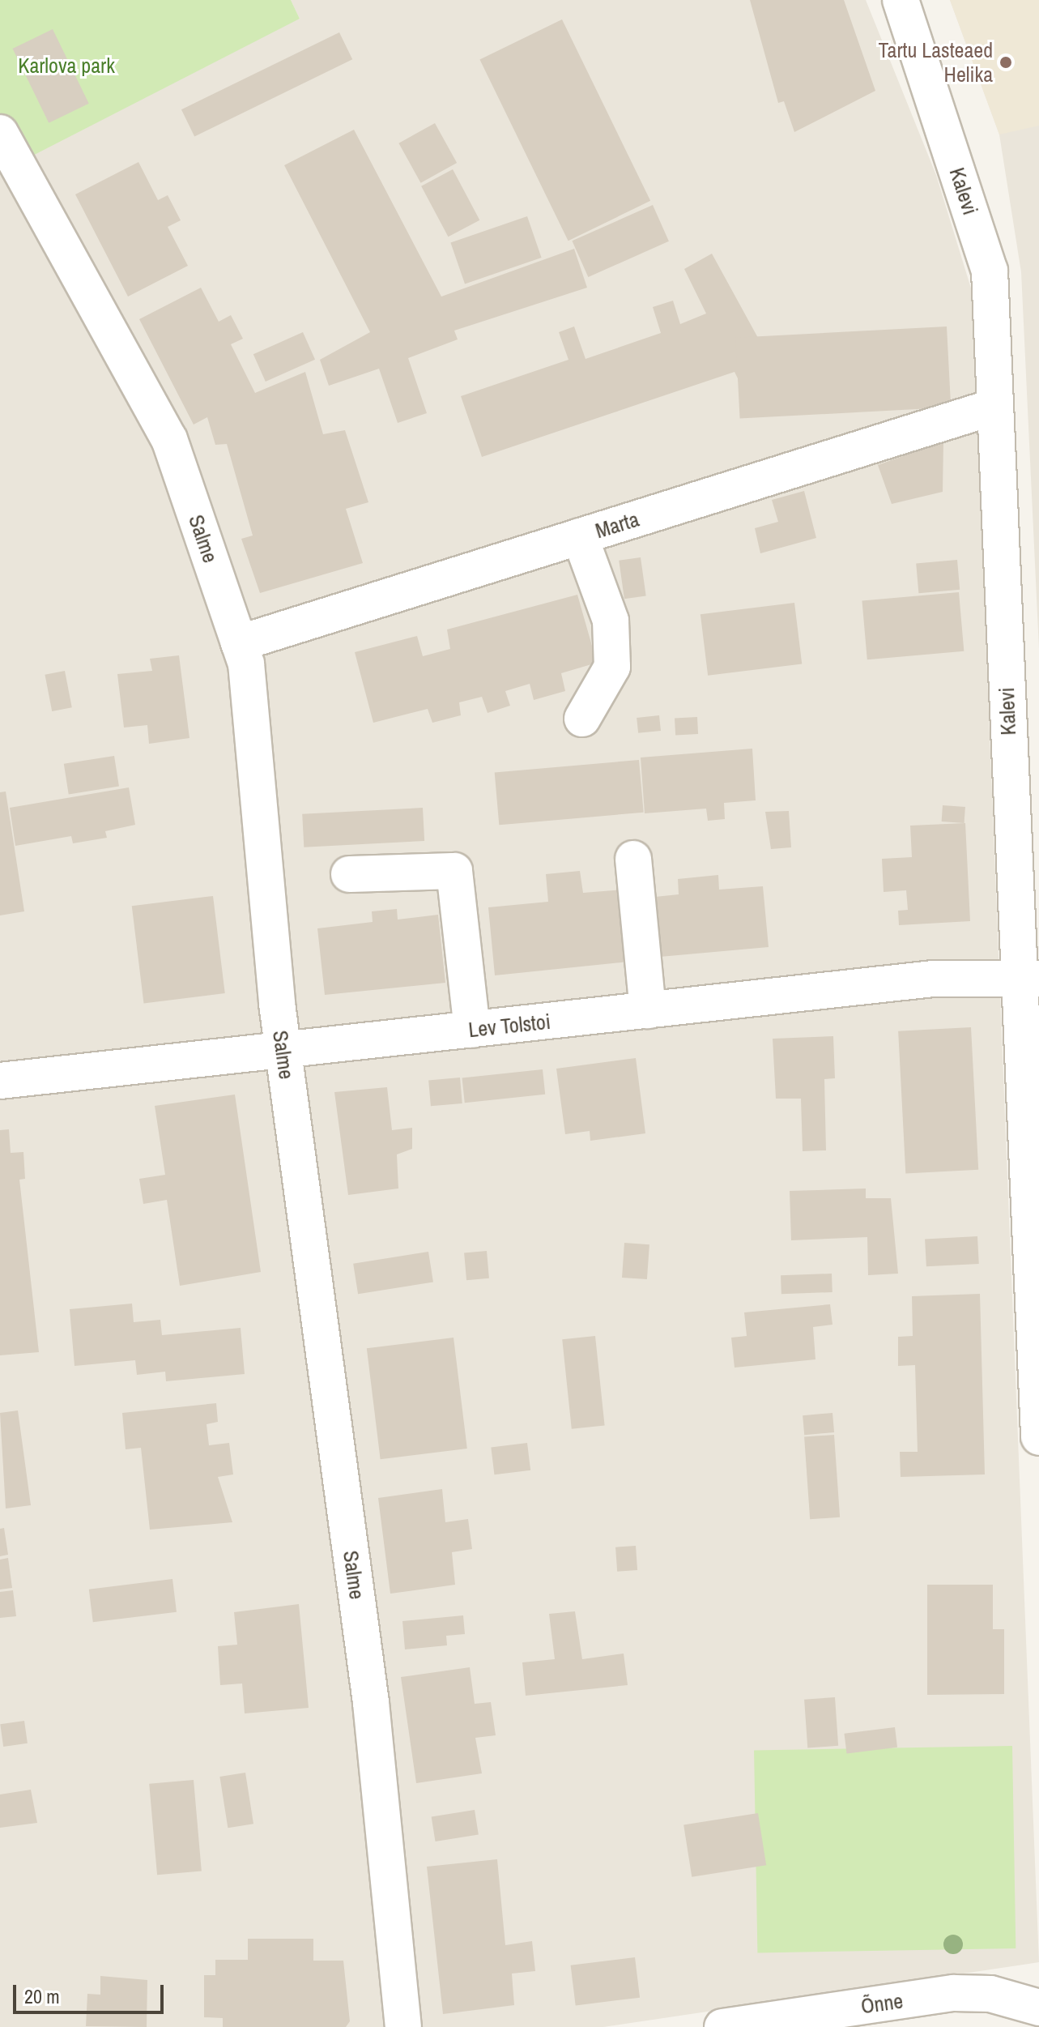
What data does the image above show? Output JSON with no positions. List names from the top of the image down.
{
  "streets": {
    "street": [
      "Kalevi",
      "Marta",
      "Salme",
      "Lev Tolstoi",
      "Õnne"
    ]
  },
  "crossings": [
    ["Kalevi", "Marta"],
    ["Kalevi", "Lev Tolstoi"],
    ["Marta", "Salme"],
    ["Salme", "Lev Tolstoi"]
  ],
  "parks": ["Karlova park"],
  "places": ["Tartu Lasteaed Helika"],
  "scale_bar": "20 m"
}
